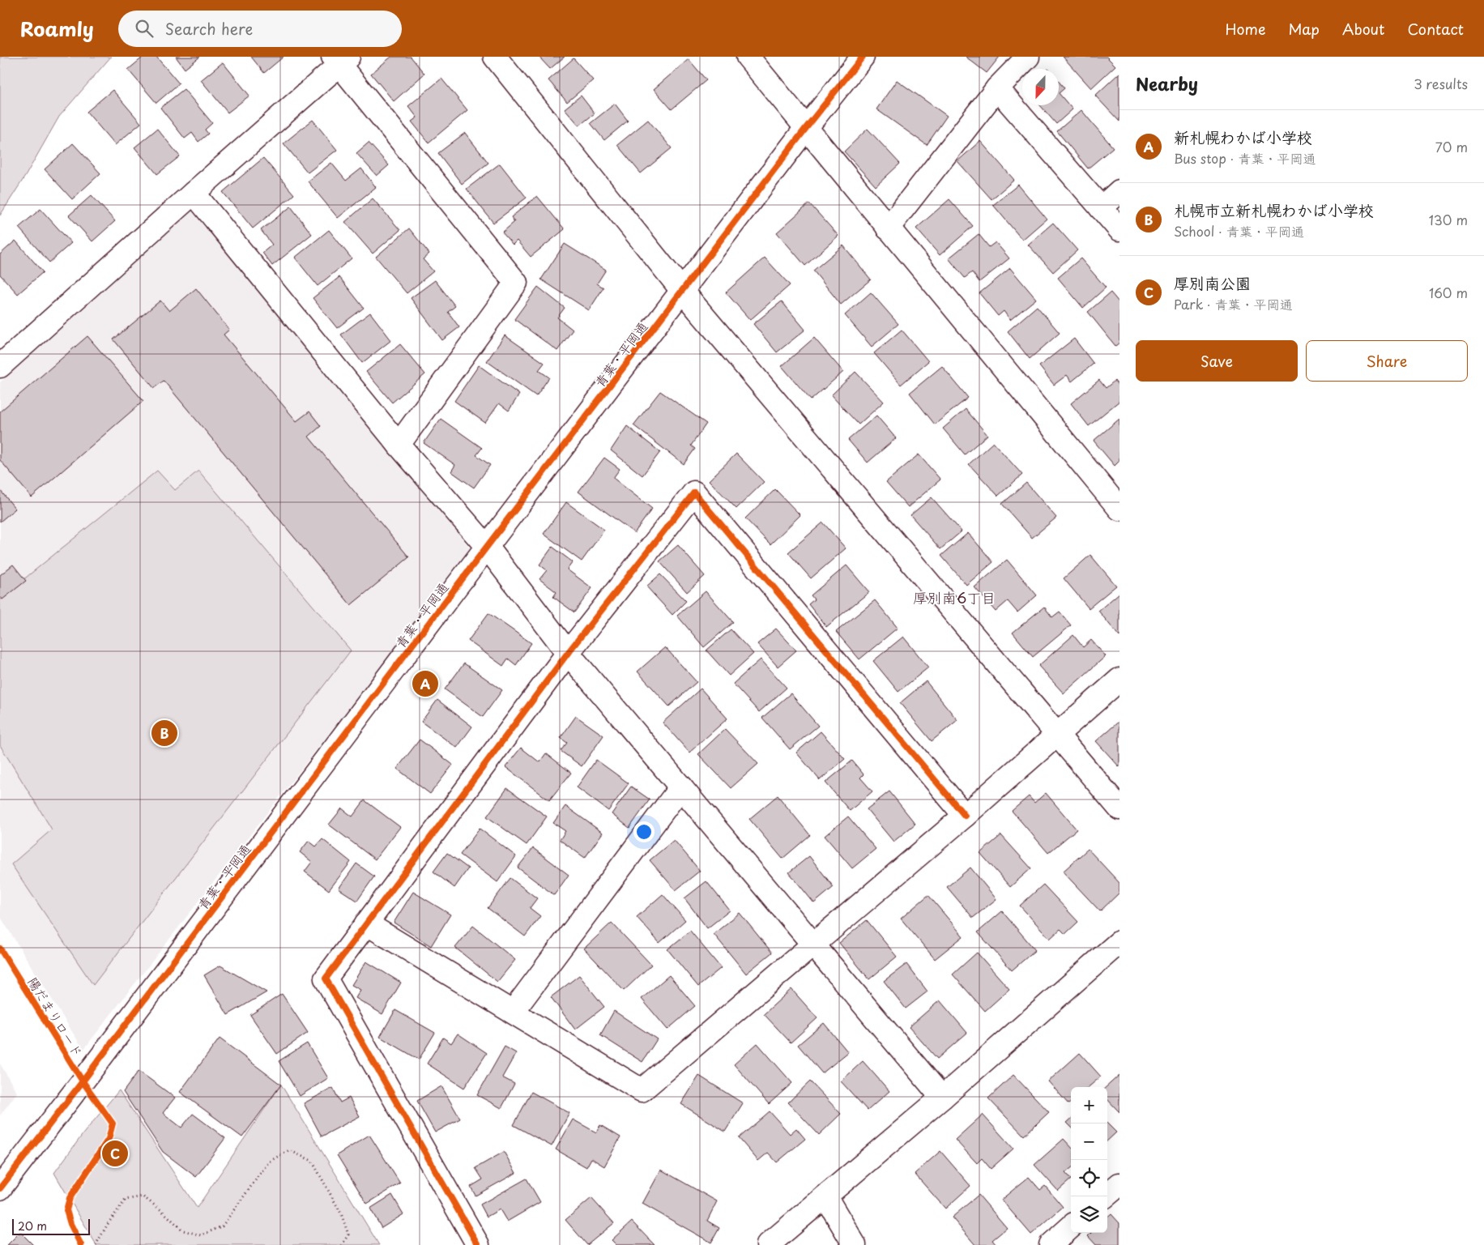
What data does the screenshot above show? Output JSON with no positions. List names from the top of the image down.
{
  "streets": {
    "street": ["青葉・平岡通"],
    "cycle path": ["陽だまりロード"]
  },
  "districts": ["厚別南6丁目"],
  "scale_bar": "20 m",
  "north": "bottom",
  "page": {
    "header": "Roamly",
    "search": "Search here",
    "nav": [
      "Home",
      "Map",
      "About",
      "Contact"
    ],
    "heading": ["Nearby", "3 results"],
    "list": [
      {
        "mark": "A",
        "name": "新札幌わかば小学校",
        "note": "Bus stop · 青葉・平岡通",
        "value": "70 m"
      },
      {
        "mark": "B",
        "name": "札幌市立新札幌わかば小学校",
        "note": "School · 青葉・平岡通",
        "value": "130 m"
      },
      {
        "mark": "C",
        "name": "厚別南公園",
        "note": "Park · 青葉・平岡通",
        "value": "160 m"
      }
    ],
    "buttons": ["Save", "Share"],
    "pins": ["A", "B", "C"],
    "map_buttons": ["+", "−"],
    "scale": "20 m"
  }
}
